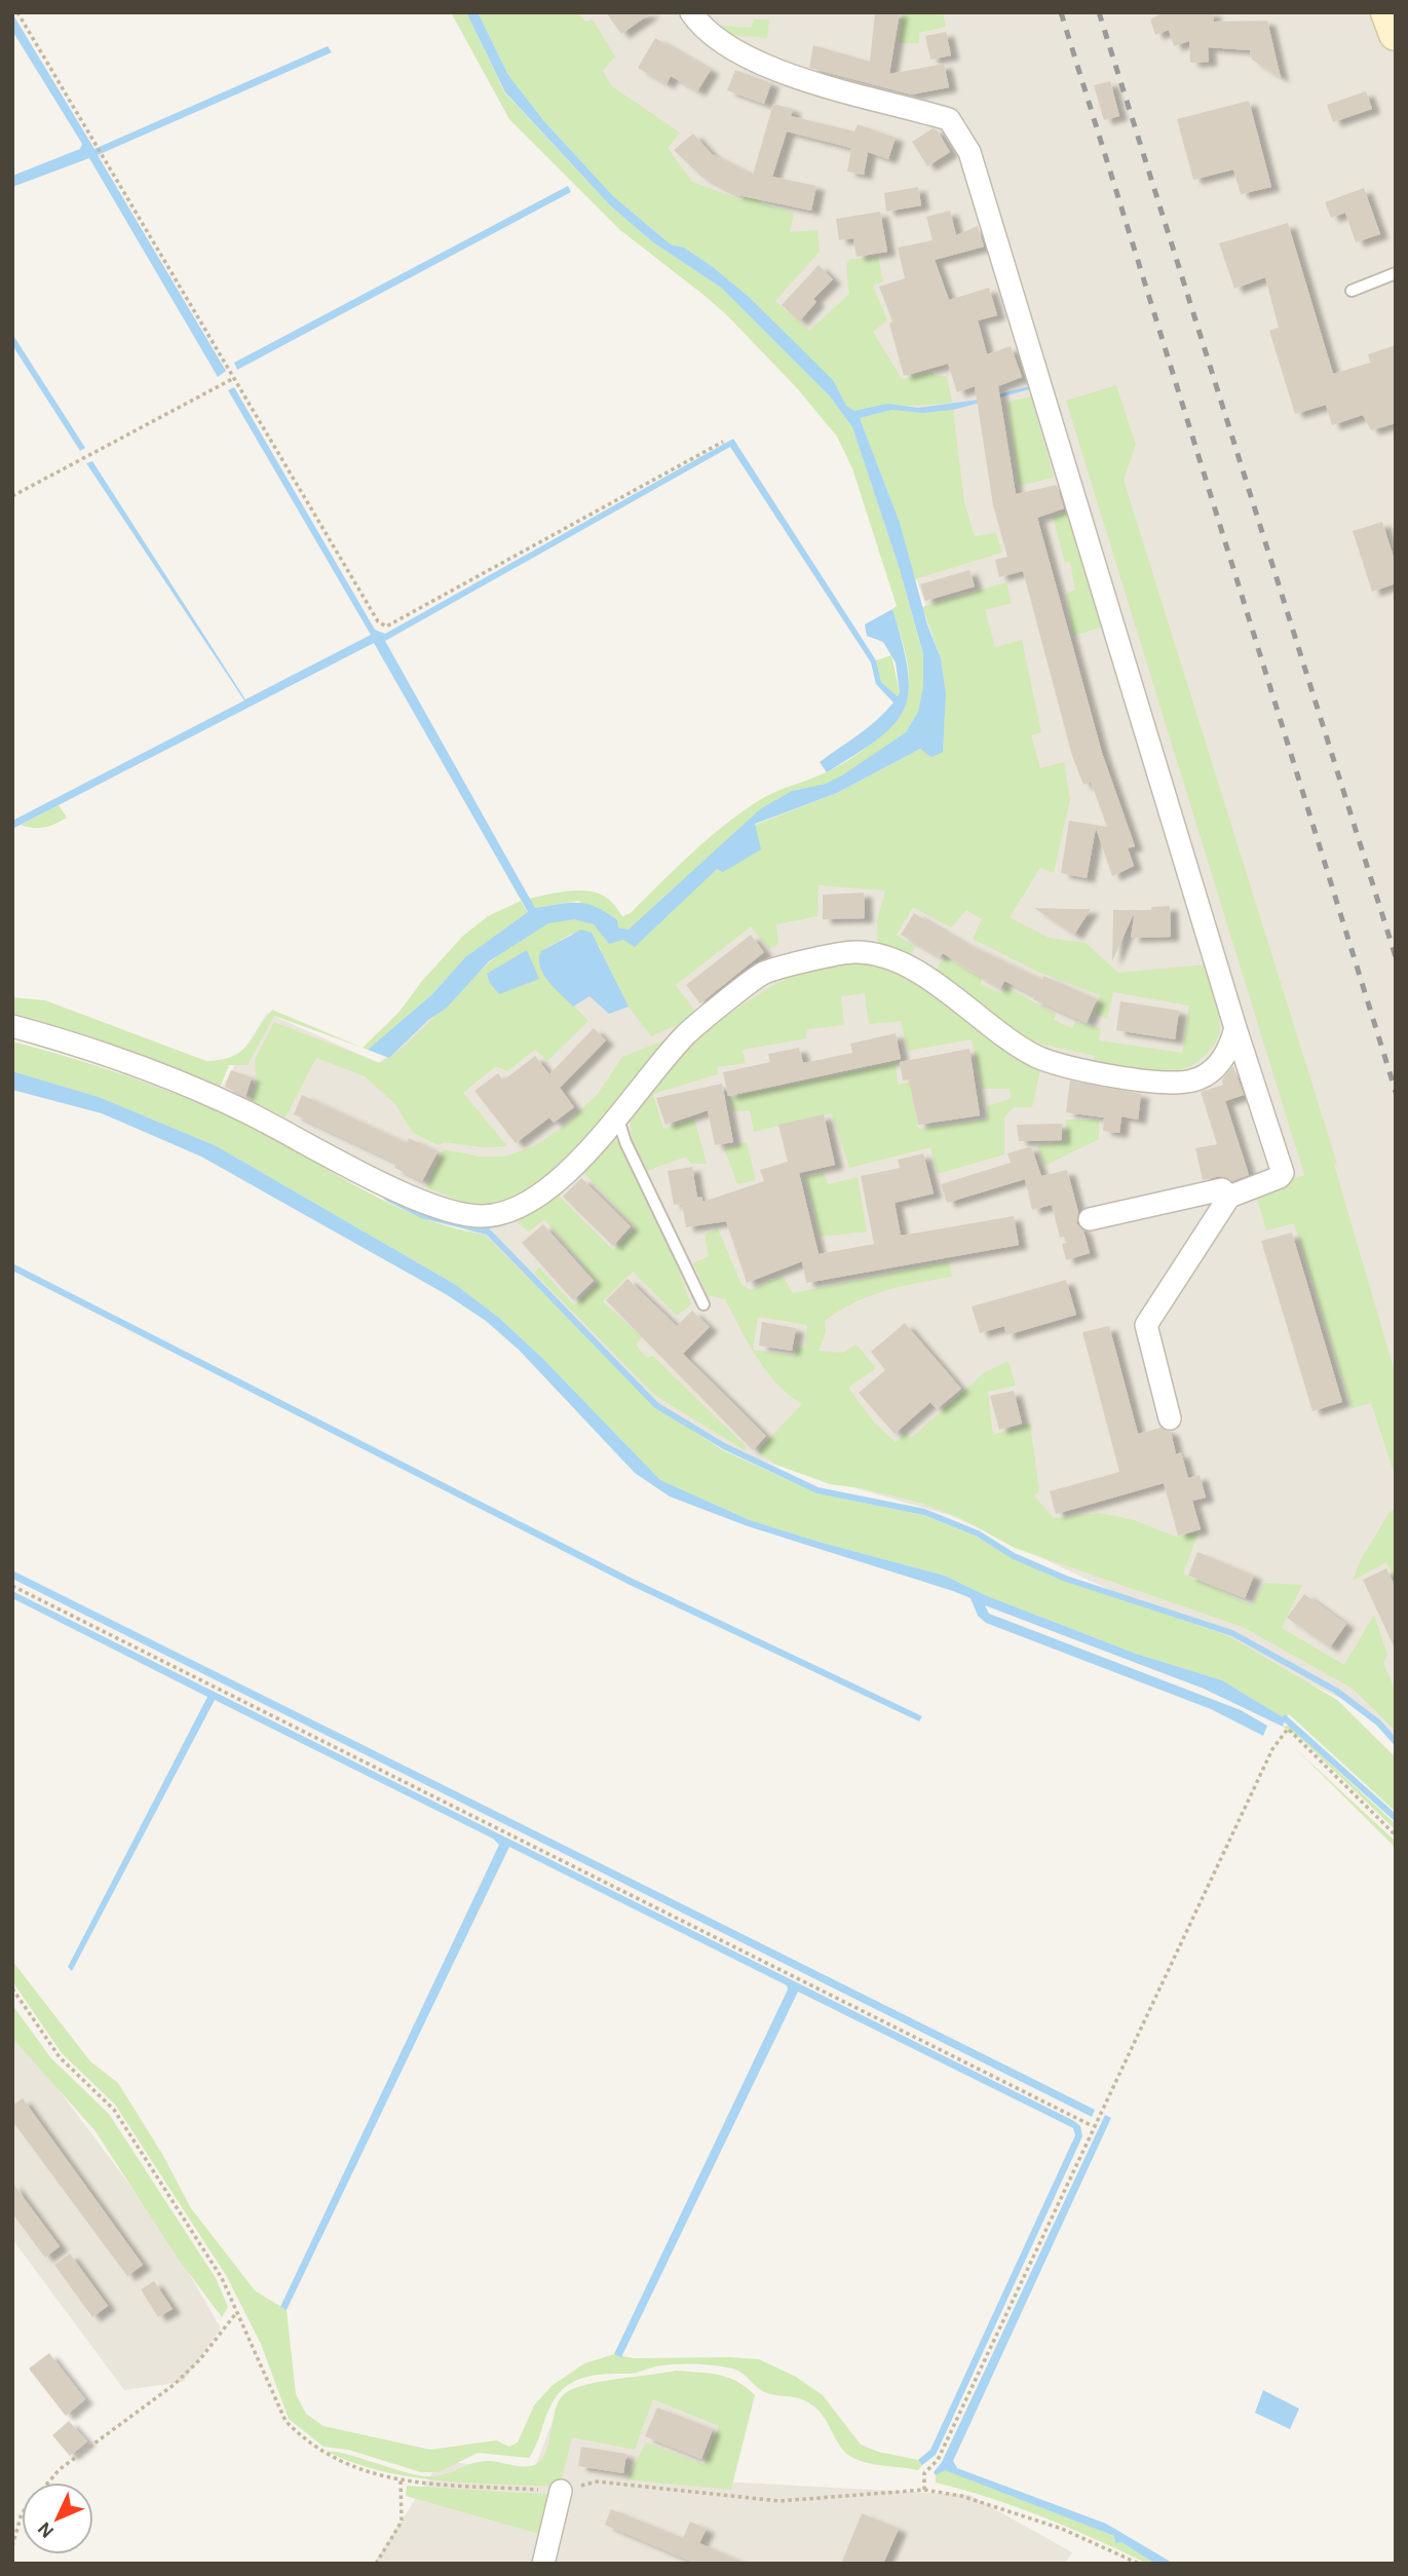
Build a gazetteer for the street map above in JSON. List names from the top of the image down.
{
  "north": "bottom left"
}
